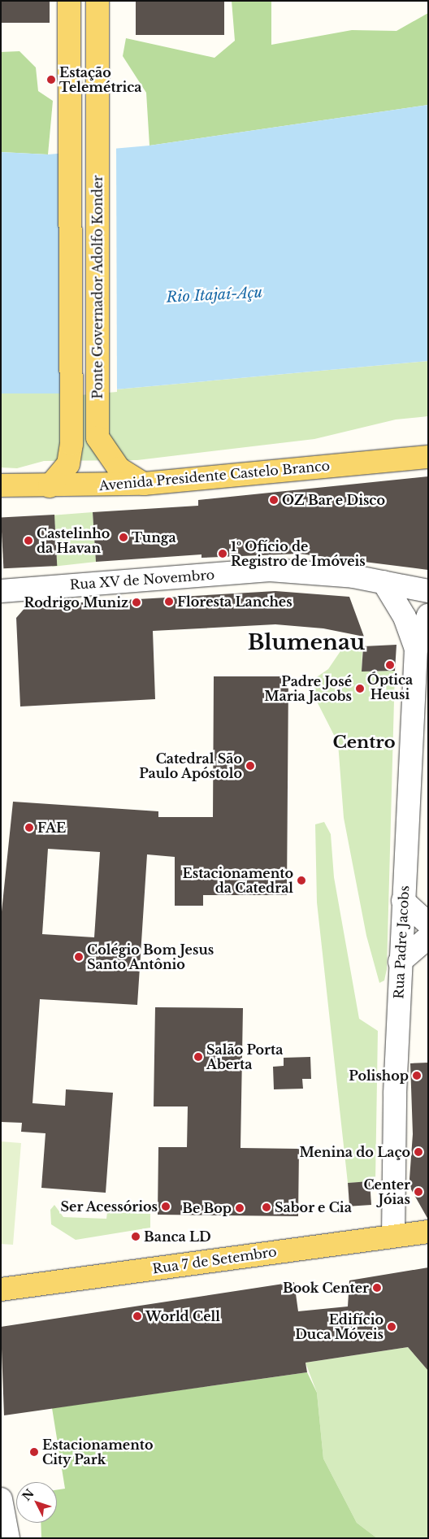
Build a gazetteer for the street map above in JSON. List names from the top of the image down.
{
  "streets": {
    "main road": ["Ponte Governador Adolfo Konder", "Avenida Presidente Castelo Branco", "Rua 7 de Setembro"],
    "street": ["Rua XV de Novembro", "Rua Padre Jacobs"]
  },
  "crossings": [
    ["Ponte Governador Adolfo Konder", "Avenida Presidente Castelo Branco"],
    ["Rua XV de Novembro", "Rua Padre Jacobs"],
    ["Rua Padre Jacobs", "Rua 7 de Setembro"]
  ],
  "districts": ["Blumenau", "Centro"],
  "water": ["Rio Itajaí-Açu"],
  "places": [
    "Estação Telemétrica",
    "OZ Bar e Disco",
    "Tunga",
    "Castelinho da Havan",
    "1º Ofício de Registro de Imóveis",
    "Floresta Lanches",
    "Rodrigo Muniz",
    "Óptica Heusi",
    "Padre José Maria Jacobs",
    "Catedral São Paulo Apóstolo",
    "FAE",
    "Estacionamento da Catedral",
    "Colégio Bom Jesus Santo Antônio",
    "Salão Porta Aberta",
    "Polishop",
    "Menina do Laço",
    "Center Jóias",
    "Ser Acessórios",
    "Sabor e Cia",
    "Be Bop",
    "Banca LD",
    "Book Center",
    "World Cell",
    "Edifício Duca Móveis",
    "Estacionamento City Park"
  ],
  "north": "top left"
}
